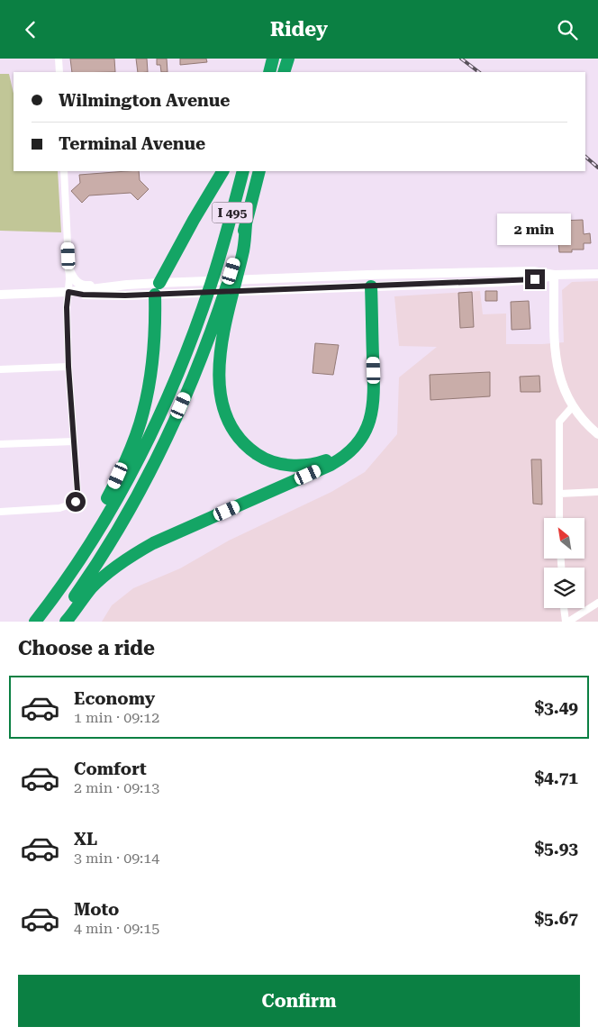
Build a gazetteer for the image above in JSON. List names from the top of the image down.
{
  "streets": {
    "highway": ["I 495"]
  },
  "north": "top left",
  "page": {
    "header": "Ridey",
    "banner": ["Wilmington Avenue", "Terminal Avenue"],
    "bubble": "2 min",
    "heading": "Choose a ride",
    "list": [
      {
        "name": "Economy",
        "note": "1 min · 09:12",
        "value": "$3.49"
      },
      {
        "name": "Comfort",
        "note": "2 min · 09:13",
        "value": "$4.71"
      },
      {
        "name": "XL",
        "note": "3 min · 09:14",
        "value": "$5.93"
      },
      {
        "name": "Moto",
        "note": "4 min · 09:15",
        "value": "$5.67"
      }
    ],
    "buttons": "Confirm"
  }
}
